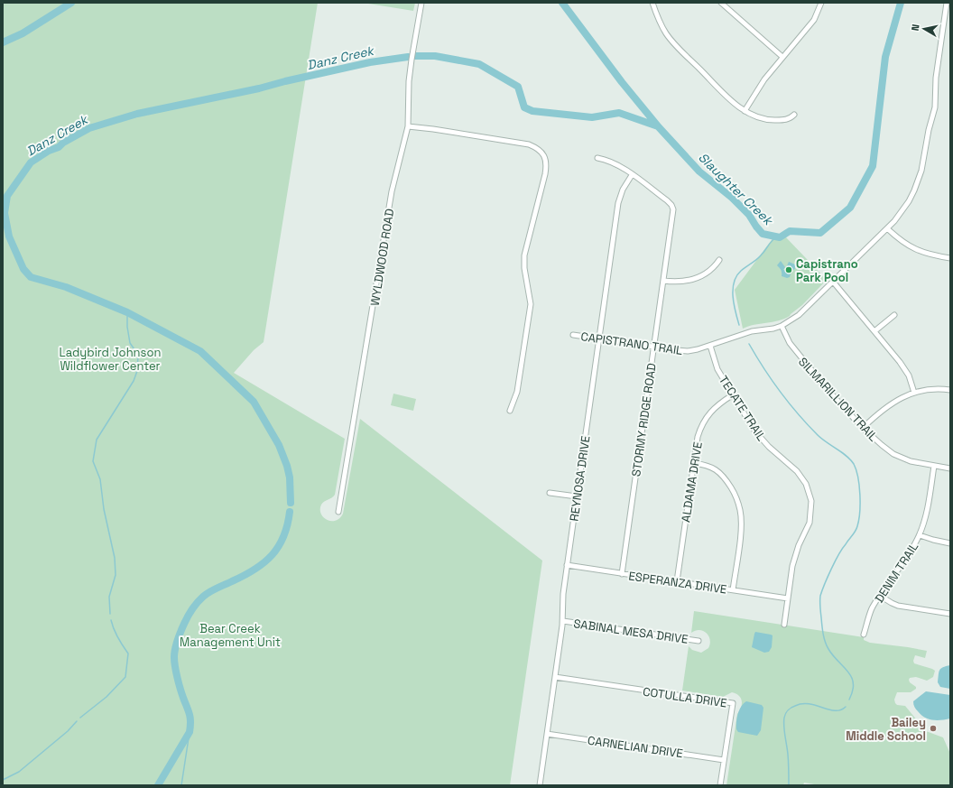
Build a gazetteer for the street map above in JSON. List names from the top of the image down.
{
  "streets": {
    "street": [
      "WYLDWOOD ROAD",
      "CAPISTRANO TRAIL",
      "SILMARILLION TRAIL",
      "TECATE TRAIL",
      "STORMY RIDGE ROAD",
      "REYNOSA DRIVE",
      "ALDAMA DRIVE",
      "DENIM TRAIL",
      "ESPERANZA DRIVE",
      "SABINAL MESA DRIVE",
      "COTULLA DRIVE",
      "CARNELIAN DRIVE"
    ]
  },
  "crossings": [
    ["CAPISTRANO TRAIL", "SILMARILLION TRAIL"],
    ["CAPISTRANO TRAIL", "TECATE TRAIL"],
    ["CAPISTRANO TRAIL", "STORMY RIDGE ROAD"],
    ["CAPISTRANO TRAIL", "REYNOSA DRIVE"],
    ["SILMARILLION TRAIL", "DENIM TRAIL"],
    ["TECATE TRAIL", "ALDAMA DRIVE"],
    ["TECATE TRAIL", "ESPERANZA DRIVE"],
    ["STORMY RIDGE ROAD", "REYNOSA DRIVE"],
    ["STORMY RIDGE ROAD", "ESPERANZA DRIVE"],
    ["REYNOSA DRIVE", "ESPERANZA DRIVE"],
    ["REYNOSA DRIVE", "SABINAL MESA DRIVE"],
    ["REYNOSA DRIVE", "COTULLA DRIVE"],
    ["REYNOSA DRIVE", "CARNELIAN DRIVE"],
    ["ALDAMA DRIVE", "ESPERANZA DRIVE"],
    ["COTULLA DRIVE", "CARNELIAN DRIVE"]
  ],
  "water": ["Danz Creek", "Slaughter Creek"],
  "parks": ["Ladybird Johnson Wildflower Center", "Bear Creek Management Unit"],
  "places": ["Capistrano Park Pool", "Bailey Middle School"],
  "north": "left"
}
